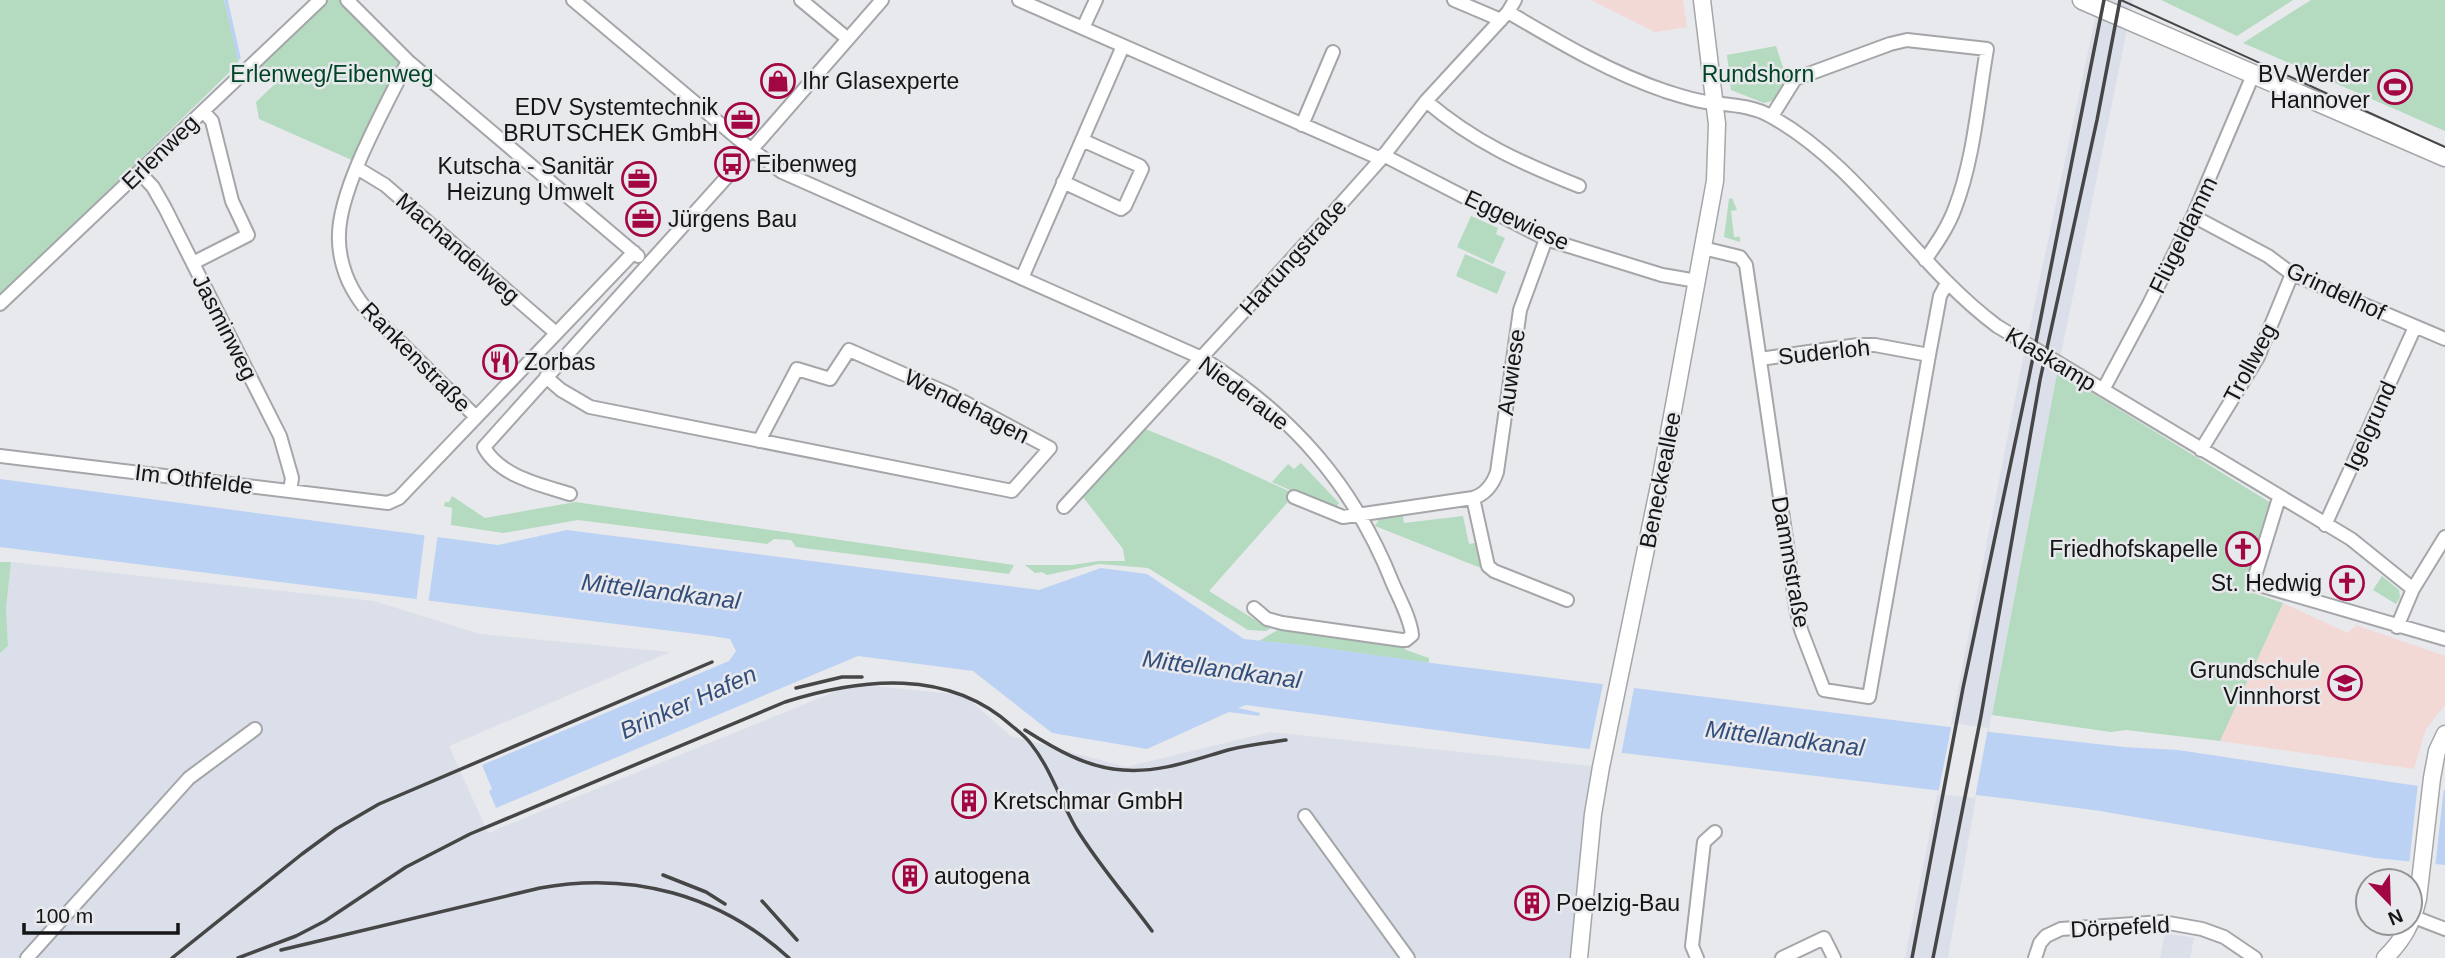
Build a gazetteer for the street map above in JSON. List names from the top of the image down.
{
  "streets": {
    "street": [
      "Erlenweg",
      "Eggewiese",
      "Flügeldamm",
      "Machandelweg",
      "Hartungstraße",
      "Grindelhof",
      "Jasminweg",
      "Suderloh",
      "Rankenstraße",
      "Klaskamp",
      "Trollweg",
      "Auwiese",
      "Niederaue",
      "Wendehagen",
      "Igelgrund",
      "Im Othfelde",
      "Beneckeallee",
      "Dammstraße",
      "Dörpefeld"
    ]
  },
  "crossings": [
    ["Erlenweg", "Jasminweg"],
    ["Eggewiese", "Hartungstraße"],
    ["Eggewiese", "Auwiese"],
    ["Eggewiese", "Beneckeallee"],
    ["Flügeldamm", "Grindelhof"],
    ["Flügeldamm", "Klaskamp"],
    ["Machandelweg", "Rankenstraße"],
    ["Hartungstraße", "Klaskamp"],
    ["Hartungstraße", "Niederaue"],
    ["Grindelhof", "Trollweg"],
    ["Grindelhof", "Igelgrund"],
    ["Jasminweg", "Im Othfelde"],
    ["Suderloh", "Dammstraße"],
    ["Rankenstraße", "Im Othfelde"],
    ["Klaskamp", "Trollweg"],
    ["Klaskamp", "Igelgrund"],
    ["Klaskamp", "Beneckeallee"],
    ["Klaskamp", "Dammstraße"],
    ["Beneckeallee", "Dammstraße"]
  ],
  "water": ["Mittellandkanal", "Brinker Hafen"],
  "parks": ["Erlenweg/Eibenweg", "Rundshorn"],
  "places": {
    "shop": ["Ihr Glasexperte"],
    "sports": ["BV Werder Hannover"],
    "office": ["EDV Systemtechnik BRUTSCHEK GmbH", "Kutscha - Sanitär Heizung Umwelt", "Jürgens Bau"],
    "bus stop": ["Eibenweg"],
    "restaurant": ["Zorbas"],
    "church": ["Friedhofskapelle", "St. Hedwig"],
    "school or university": ["Grundschule Vinnhorst"],
    "building": ["Kretschmar GmbH", "autogena", "Poelzig-Bau"]
  },
  "scale_bar": "100 m",
  "north": "bottom right"
}
